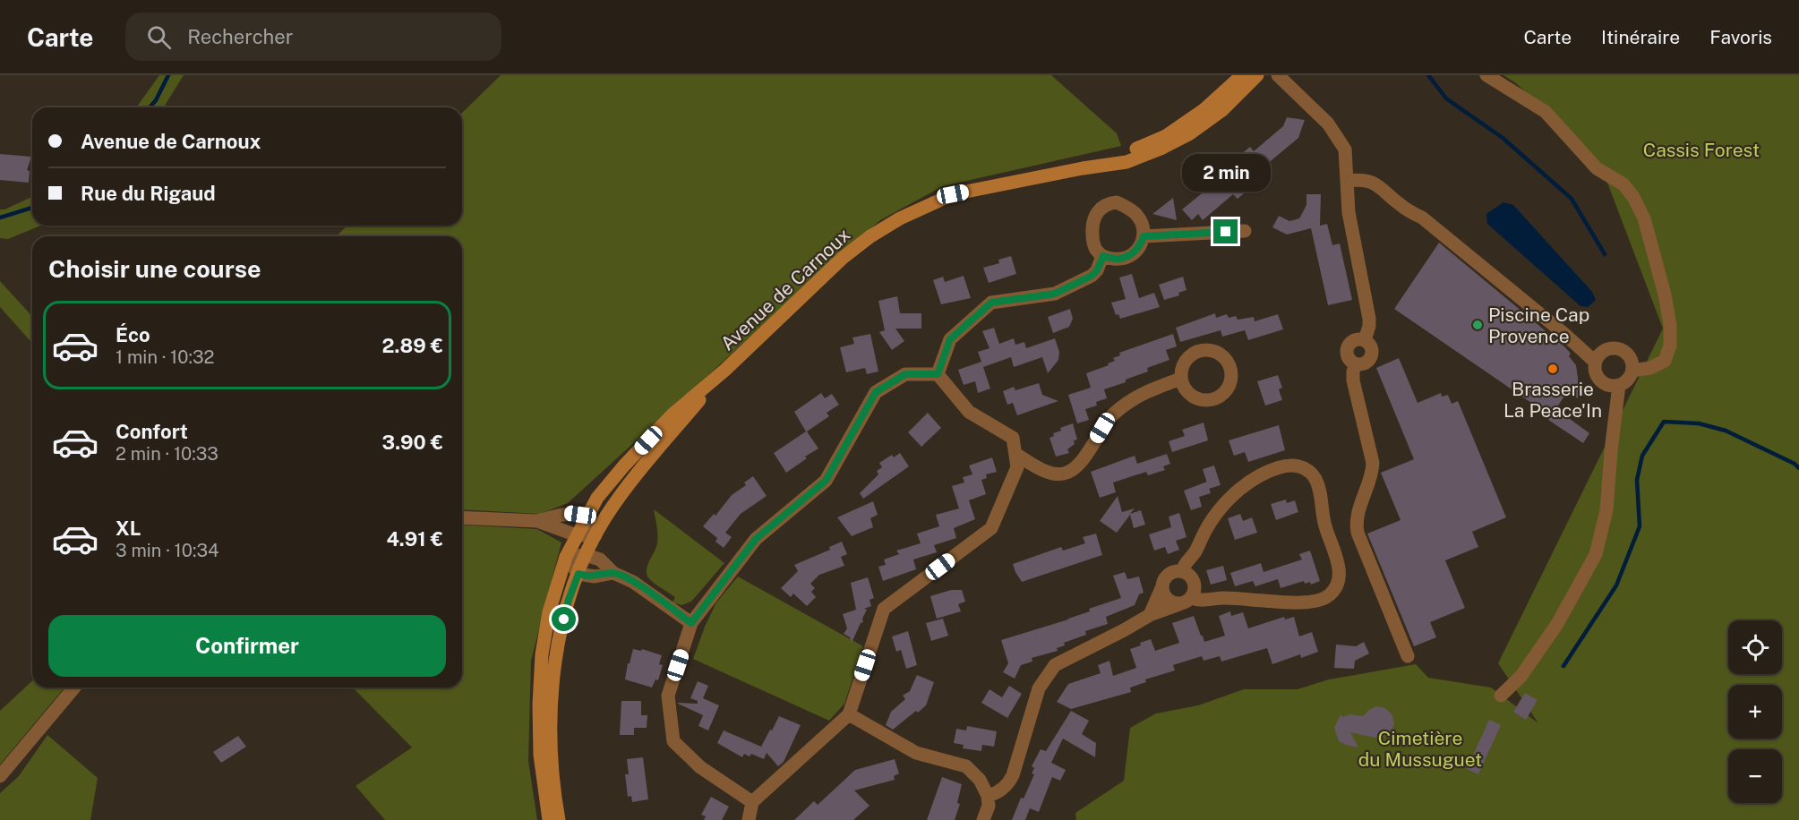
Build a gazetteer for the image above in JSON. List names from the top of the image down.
{
  "streets": {
    "main road": ["Avenue de Carnoux"]
  },
  "parks": ["Cassis Forest", "Cimetière du Mussuguet"],
  "places": ["Piscine Cap Provence", "Brasserie La Peace'In"],
  "page": {
    "header": "Carte",
    "search": "Rechercher",
    "nav": ["Carte", "Itinéraire", "Favoris"],
    "banner": ["Avenue de Carnoux", "Rue du Rigaud"],
    "bubble": "2 min",
    "heading": "Choisir une course",
    "list": [
      {
        "name": "Éco",
        "note": "1 min · 10:32",
        "value": "2.89 €"
      },
      {
        "name": "Confort",
        "note": "2 min · 10:33",
        "value": "3.90 €"
      },
      {
        "name": "XL",
        "note": "3 min · 10:34",
        "value": "4.91 €"
      }
    ],
    "buttons": "Confirmer",
    "map_buttons": ["+", "−"]
  }
}
